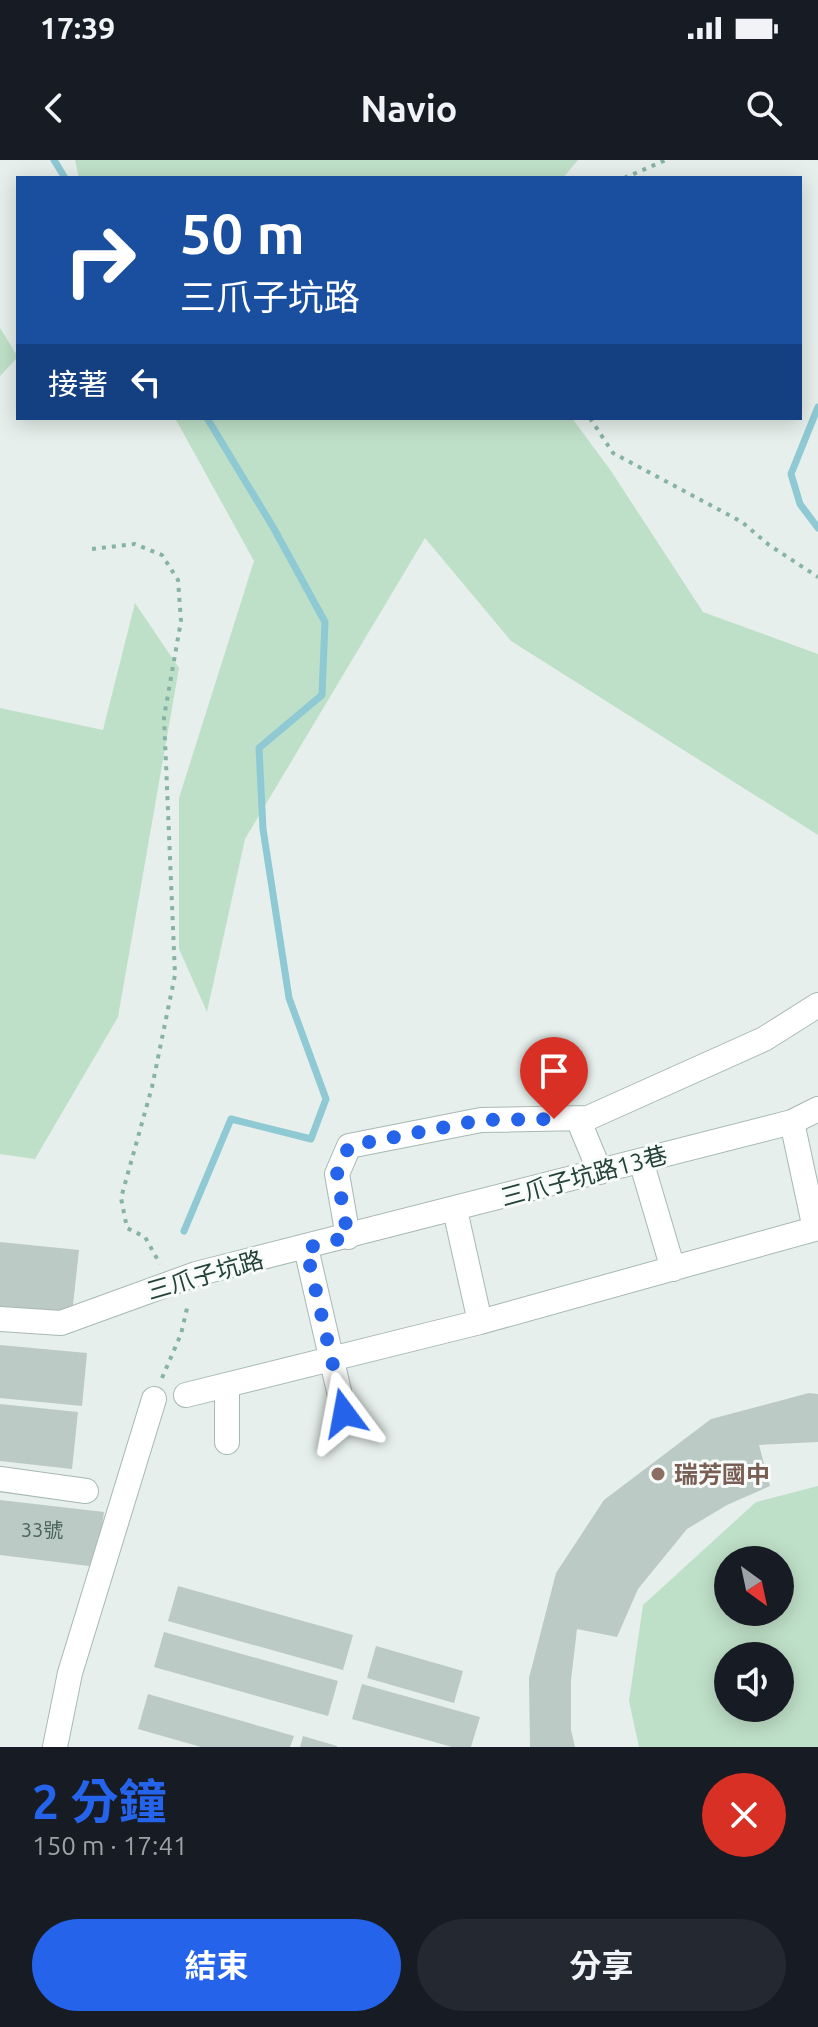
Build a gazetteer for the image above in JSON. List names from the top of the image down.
{
  "streets": {
    "street": ["三爪子坑路13巷", "三爪子坑路"]
  },
  "crossings": [
    ["三爪子坑路13巷", "三爪子坑路"]
  ],
  "places": ["瑞芳國中"],
  "house_numbers": ["33號"],
  "north": "bottom right",
  "page": {
    "status": "17:39",
    "header": "Navio",
    "turn": ["50 m", "三爪子坑路"],
    "then": "接著",
    "heading": ["2 分鐘", "150 m · 17:41"],
    "buttons": ["結束", "分享"]
  }
}
